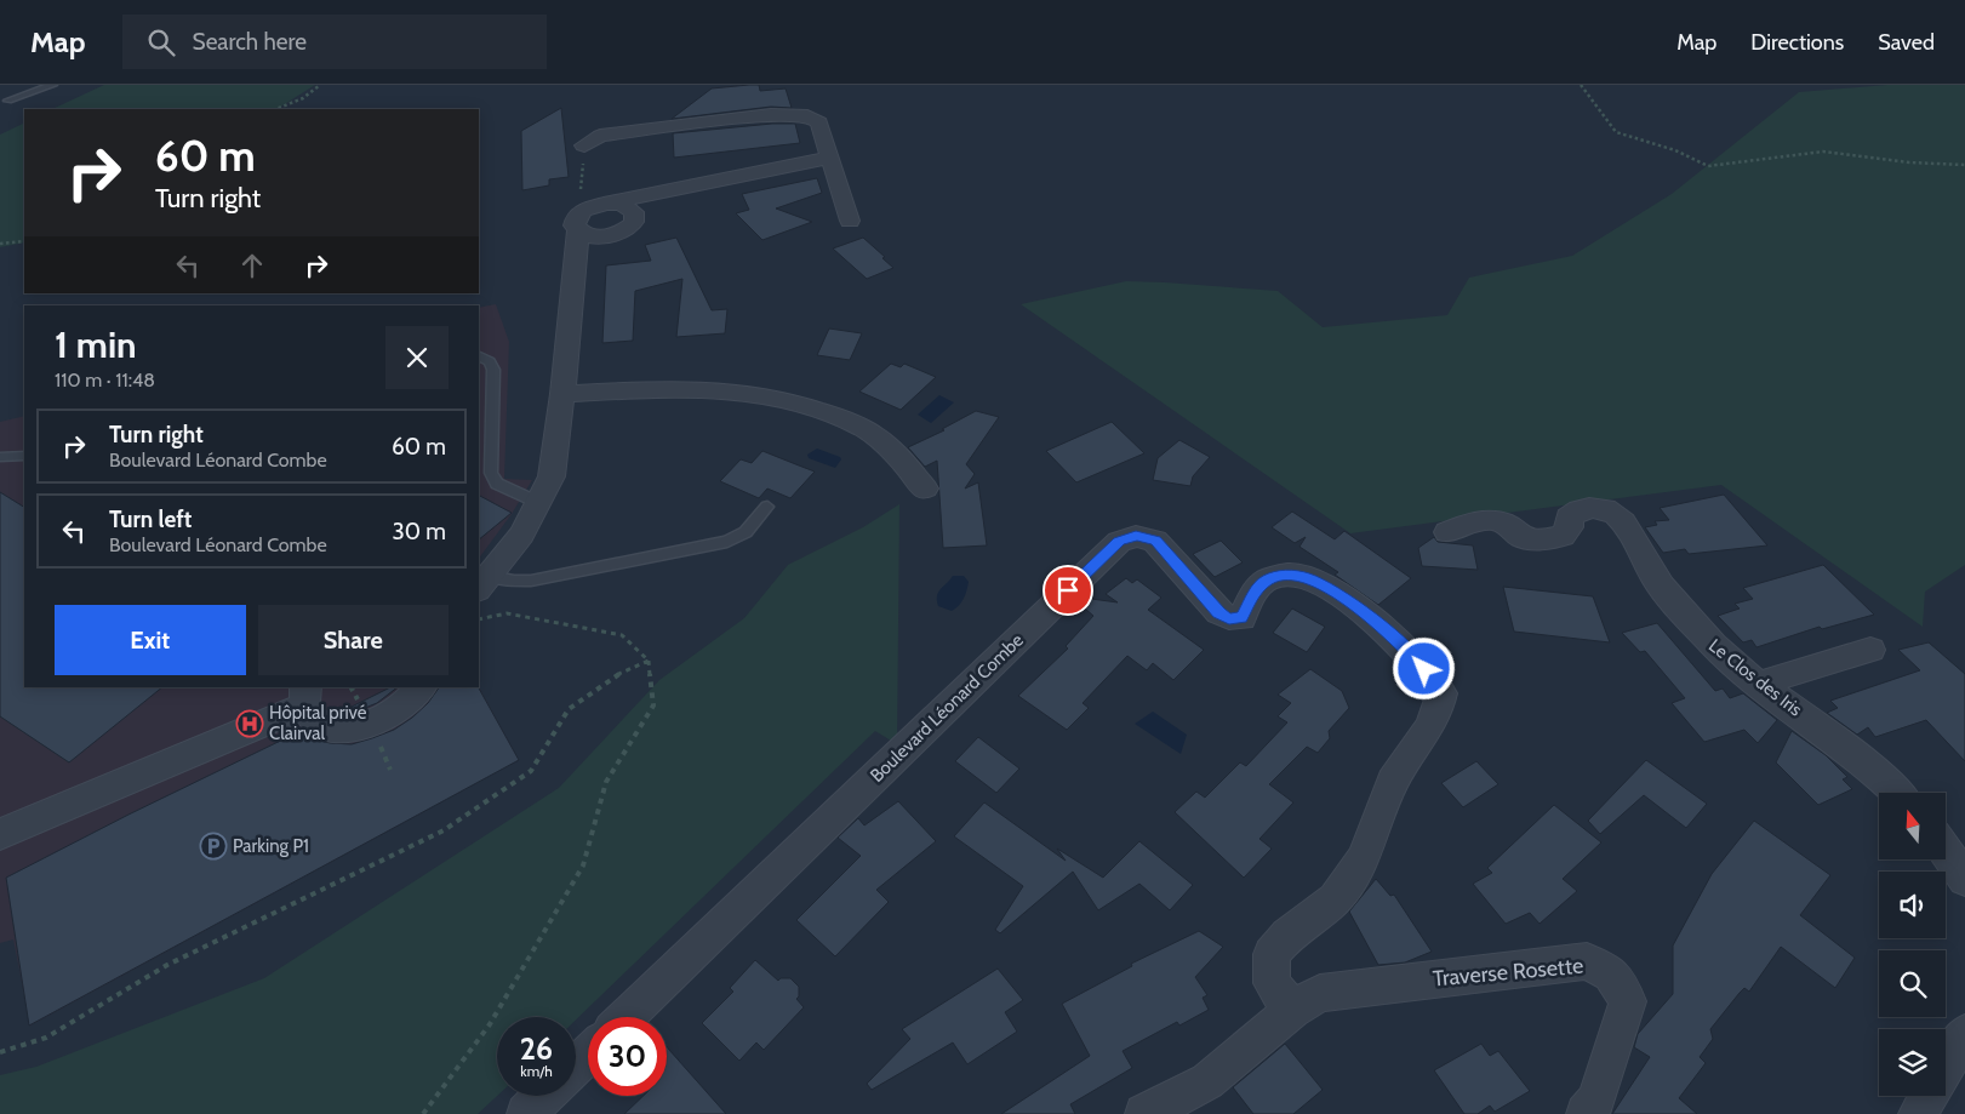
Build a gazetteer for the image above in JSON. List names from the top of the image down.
{
  "streets": {
    "street": ["Le Clos des Iris", "Boulevard Léonard Combe", "Traverse Rosette"]
  },
  "crossings": [
    ["Boulevard Léonard Combe", "Traverse Rosette"]
  ],
  "places": {
    "hospital": ["Hôpital privé Clairval"],
    "parking": ["Parking P1"]
  },
  "north": "top",
  "page": {
    "header": "Map",
    "search": "Search here",
    "nav": ["Map", "Directions", "Saved"],
    "turn": ["60 m", "Turn right"],
    "heading": ["1 min", "110 m · 11:48"],
    "list": [
      {
        "name": "Turn right",
        "note": "Boulevard Léonard Combe",
        "value": "60 m"
      },
      {
        "name": "Turn left",
        "note": "Boulevard Léonard Combe",
        "value": "30 m"
      }
    ],
    "buttons": ["Exit", "Share"],
    "speed": "26 km/h",
    "limit": "30"
  }
}
